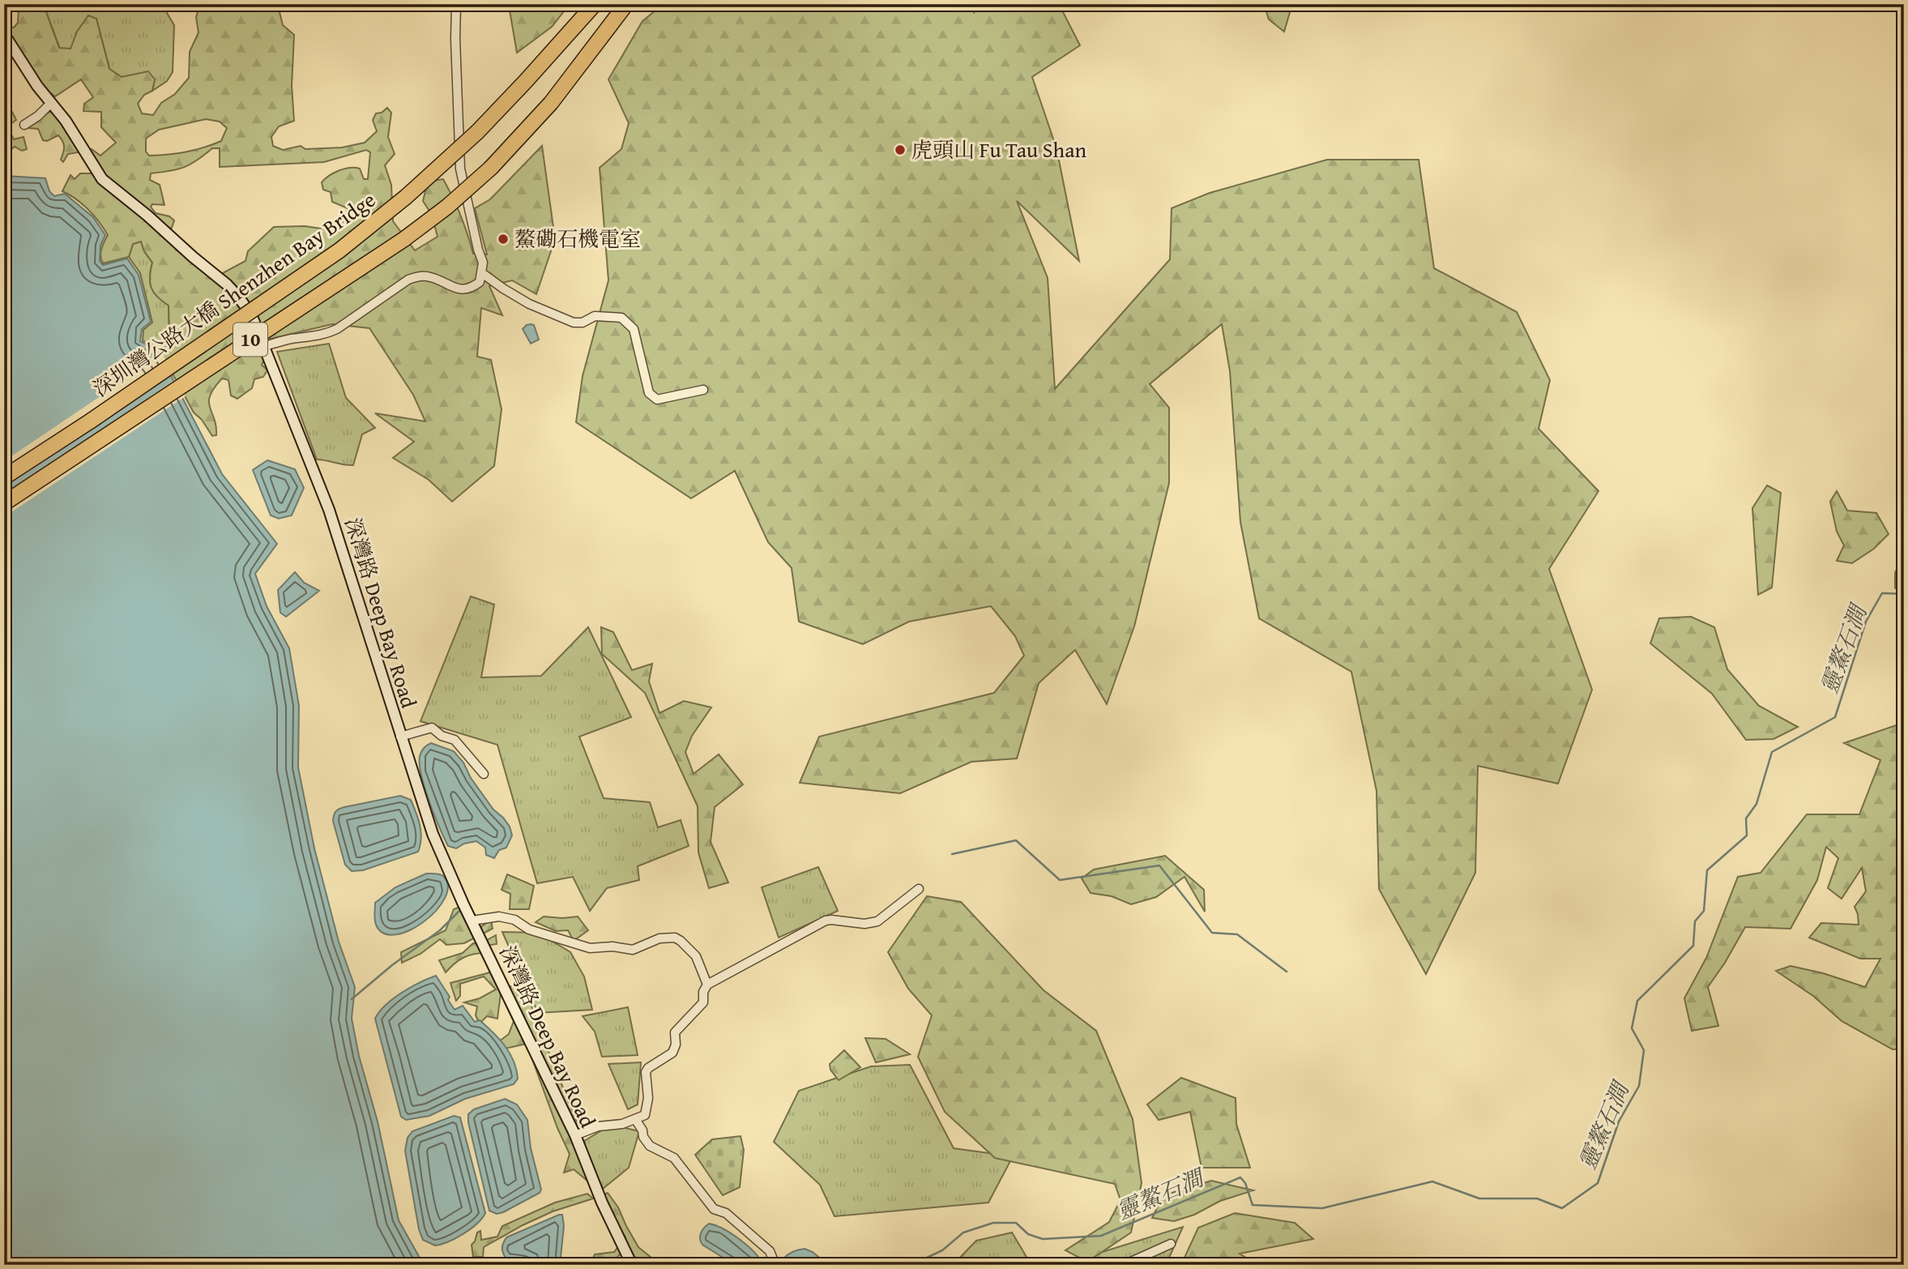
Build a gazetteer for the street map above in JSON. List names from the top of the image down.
{
  "streets": {
    "highway": ["深圳灣公路大橋 Shenzhen Bay Bridge", "10"],
    "street": ["深灣路 Deep Bay Road"]
  },
  "water": ["靈鰲石澗"],
  "places": ["虎頭山 Fu Tau Shan", "鰲磡石機電室"]
}
